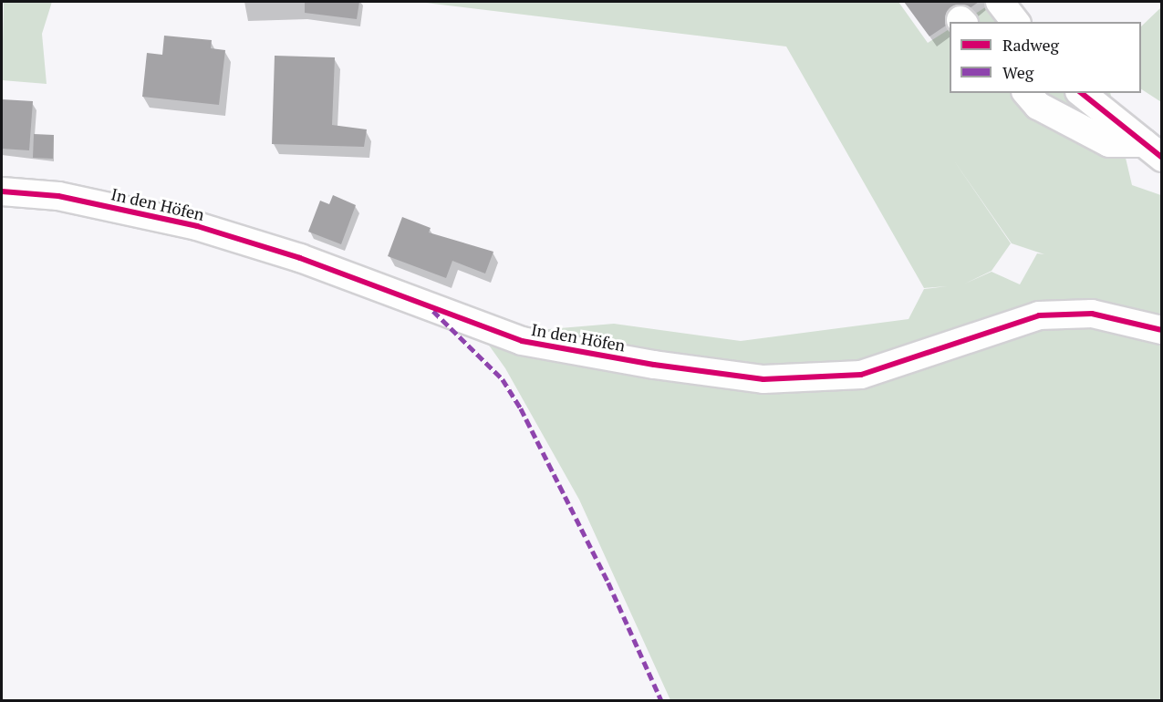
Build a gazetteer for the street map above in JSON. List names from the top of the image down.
{
  "streets": {
    "street": ["In den Höfen"]
  },
  "legend": ["Radweg", "Weg"]
}
